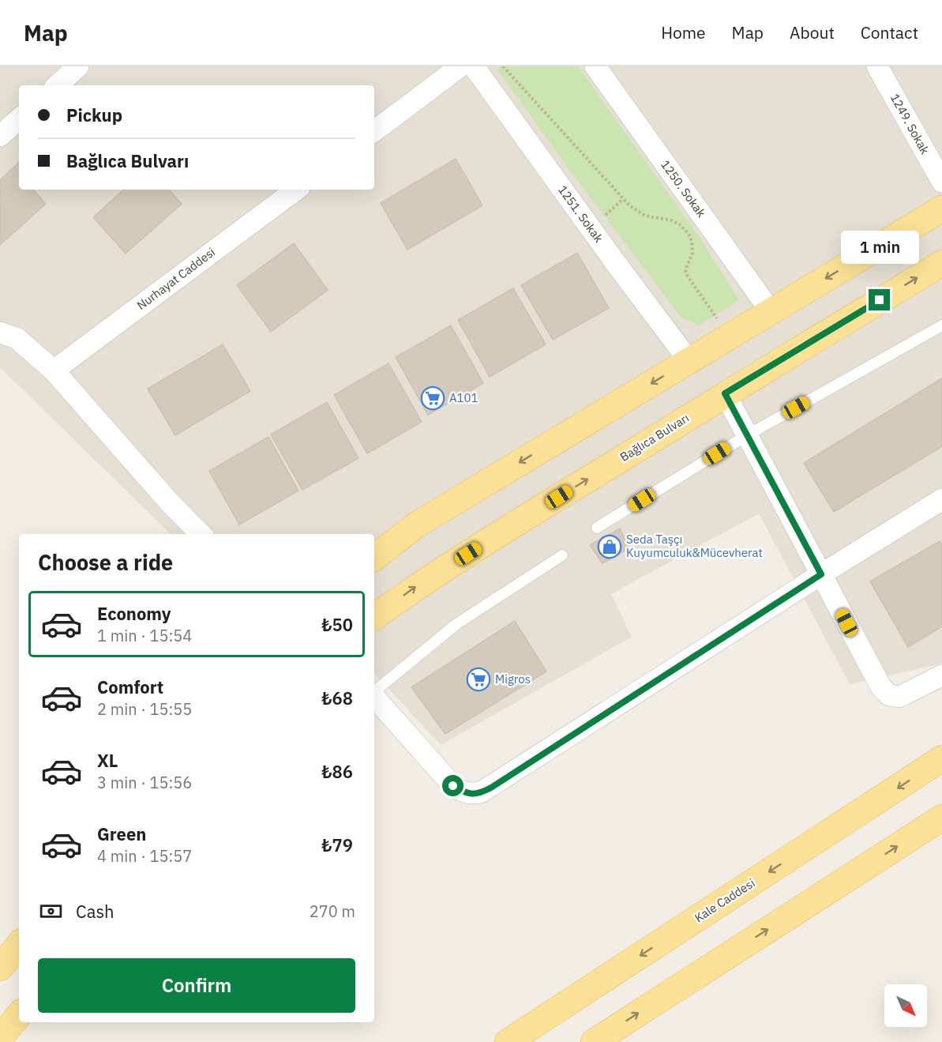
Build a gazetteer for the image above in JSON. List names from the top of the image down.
{
  "streets": {
    "main road": ["Bağlıca Bulvarı", "Kale Caddesi"],
    "street": [
      "1249. Sokak",
      "1250. Sokak",
      "1251. Sokak",
      "Nurhayat Caddesi"
    ]
  },
  "places": {
    "supermarket": ["A101", "Migros"],
    "shop": ["Seda Taşçı Kuyumculuk&Mücevherat"]
  },
  "north": "bottom right",
  "page": {
    "header": "Map",
    "nav": [
      "Home",
      "Map",
      "About",
      "Contact"
    ],
    "banner": ["Pickup", "Bağlıca Bulvarı"],
    "bubble": "1 min",
    "heading": "Choose a ride",
    "list": [
      {
        "name": "Economy",
        "note": "1 min · 15:54",
        "value": "₺50"
      },
      {
        "name": "Comfort",
        "note": "2 min · 15:55",
        "value": "₺68"
      },
      {
        "name": "XL",
        "note": "3 min · 15:56",
        "value": "₺86"
      },
      {
        "name": "Green",
        "note": "4 min · 15:57",
        "value": "₺79"
      }
    ],
    "pay": ["Cash", "270 m"],
    "buttons": "Confirm"
  }
}
